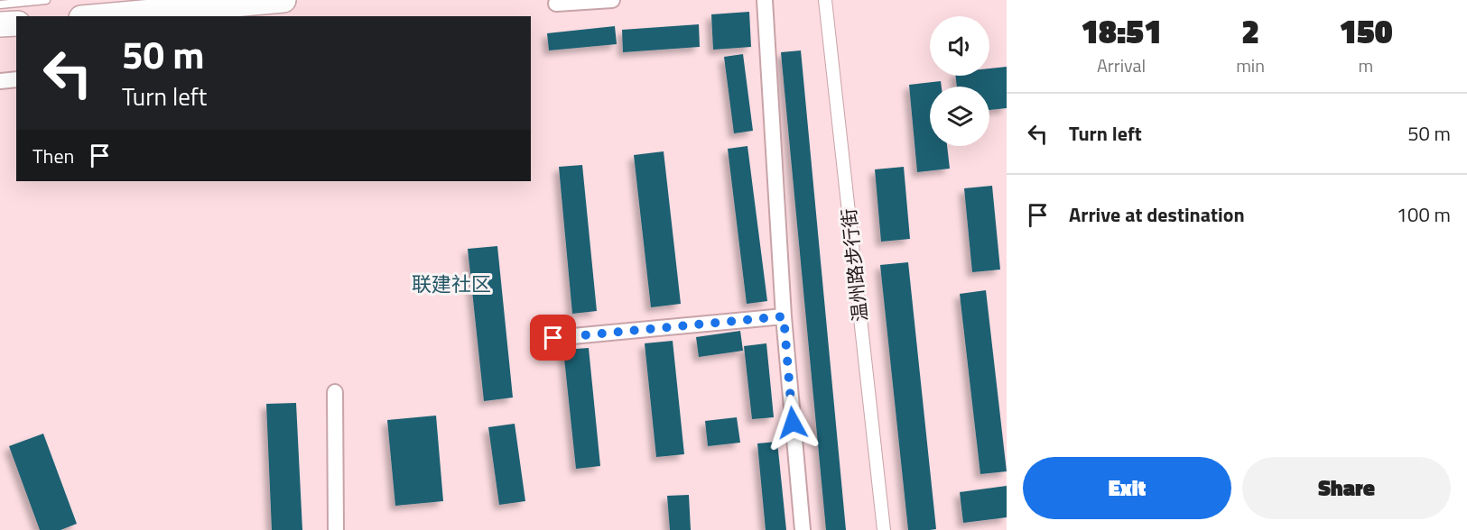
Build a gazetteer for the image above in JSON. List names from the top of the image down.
{
  "streets": {
    "street": ["温州路步行街"]
  },
  "districts": ["联建社区"],
  "page": {
    "eta": [
      "18:51",
      "Arrival",
      "2",
      "min",
      "150",
      "m"
    ],
    "turn": ["50 m", "Turn left"],
    "list": [
      {
        "name": "Turn left",
        "value": "50 m"
      },
      {
        "name": "Arrive at destination",
        "value": "100 m"
      }
    ],
    "then": "Then",
    "buttons": ["Exit", "Share"]
  }
}
